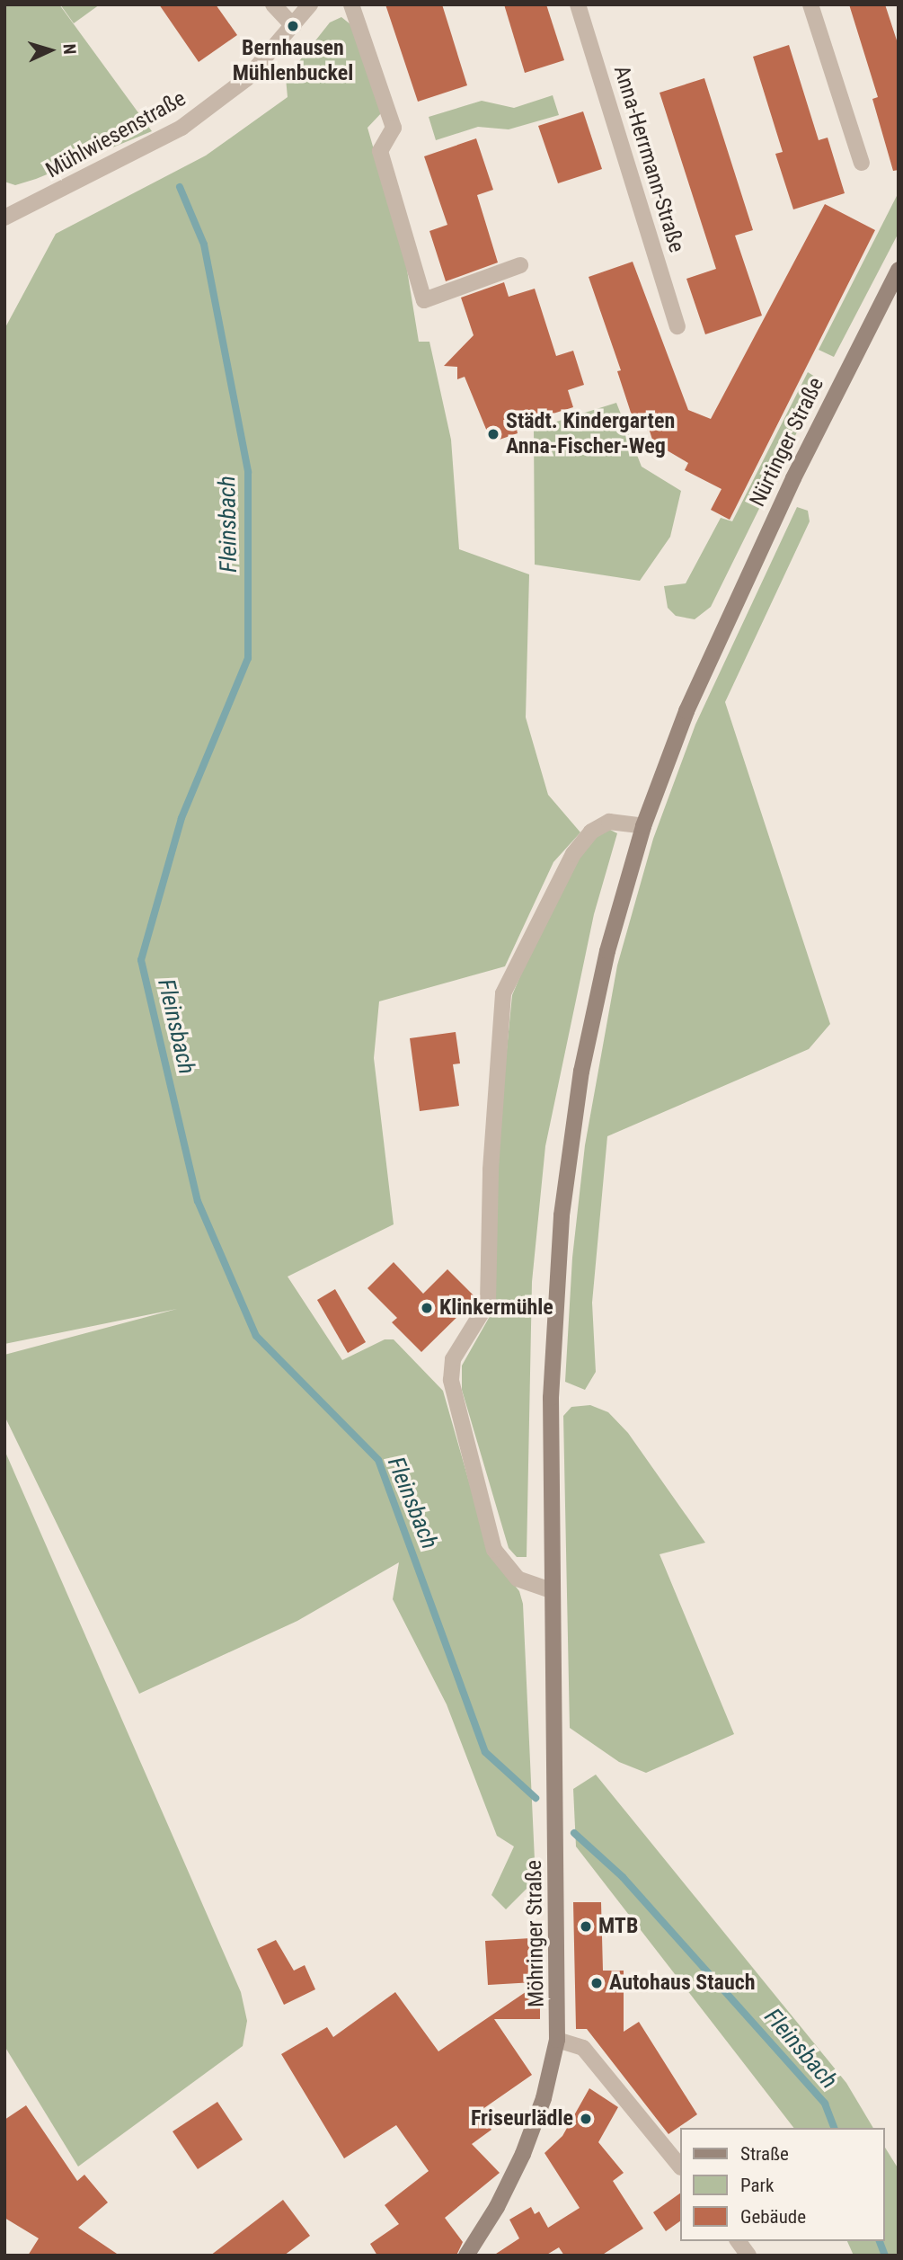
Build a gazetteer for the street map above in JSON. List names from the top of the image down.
{
  "streets": {
    "main road": ["Nürtinger Straße", "Möhringer Straße"],
    "street": ["Mühlwiesenstraße", "Anna-Herrmann-Straße"]
  },
  "crossings": [
    ["Nürtinger Straße", "Möhringer Straße"]
  ],
  "water": ["Fleinsbach"],
  "places": [
    "Bernhausen Mühlenbuckel",
    "Städt. Kindergarten Anna-Fischer-Weg",
    "Klinkermühle",
    "MTB",
    "Autohaus Stauch",
    "Friseurlädle"
  ],
  "legend": ["Straße", "Park", "Gebäude"],
  "north": "right"
}
